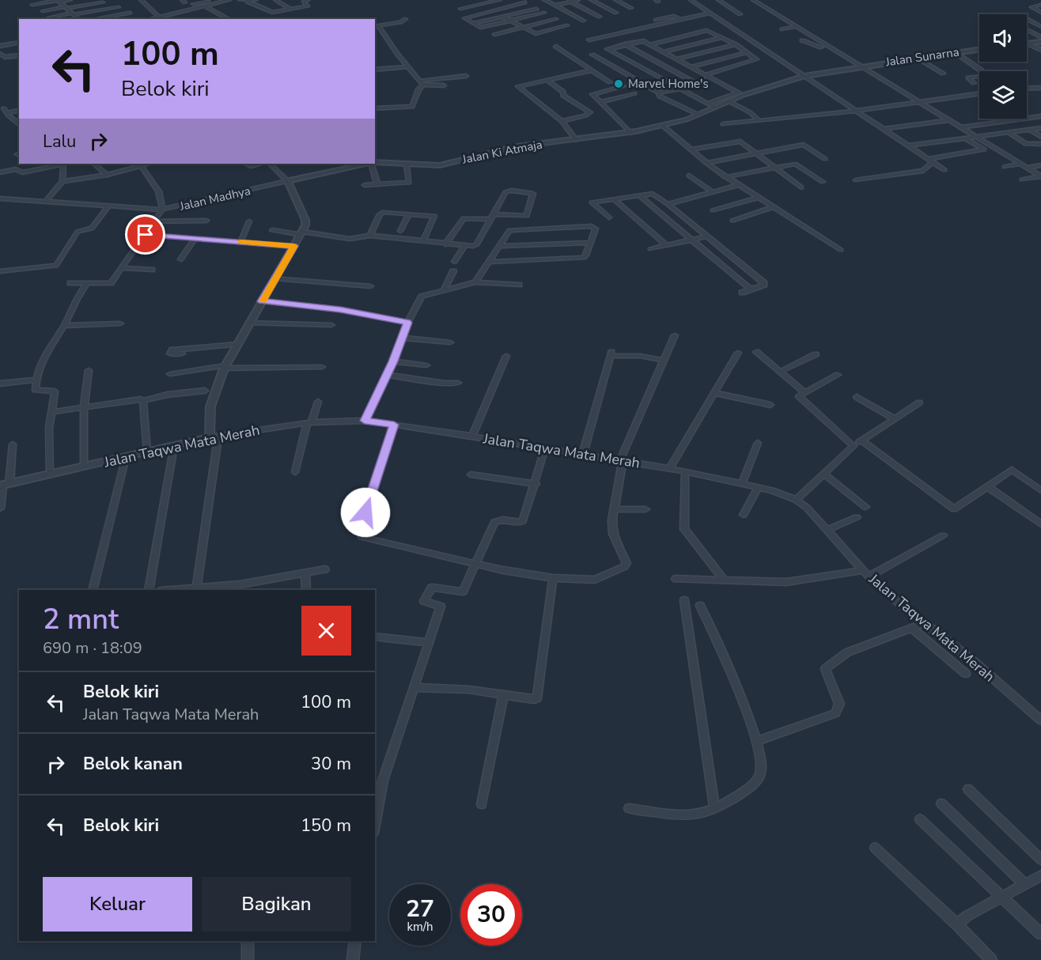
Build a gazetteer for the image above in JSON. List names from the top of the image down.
{
  "streets": {
    "street": [
      "Jalan Sunarna",
      "Jalan Ki Atmaja",
      "Jalan Madhya",
      "Jalan Taqwa Mata Merah"
    ]
  },
  "crossings": [
    ["Jalan Sunarna", "Jalan Ki Atmaja"],
    ["Jalan Ki Atmaja", "Jalan Madhya"]
  ],
  "places": ["Marvel Home's"],
  "page": {
    "turn": ["100 m", "Belok kiri"],
    "then": "Lalu",
    "heading": ["2 mnt", "690 m · 18:09"],
    "list": [
      {
        "name": "Belok kiri",
        "note": "Jalan Taqwa Mata Merah",
        "value": "100 m"
      },
      {
        "name": "Belok kanan",
        "value": "30 m"
      },
      {
        "name": "Belok kiri",
        "value": "150 m"
      }
    ],
    "buttons": ["Keluar", "Bagikan"],
    "speed": "27 km/h",
    "limit": "30"
  }
}
